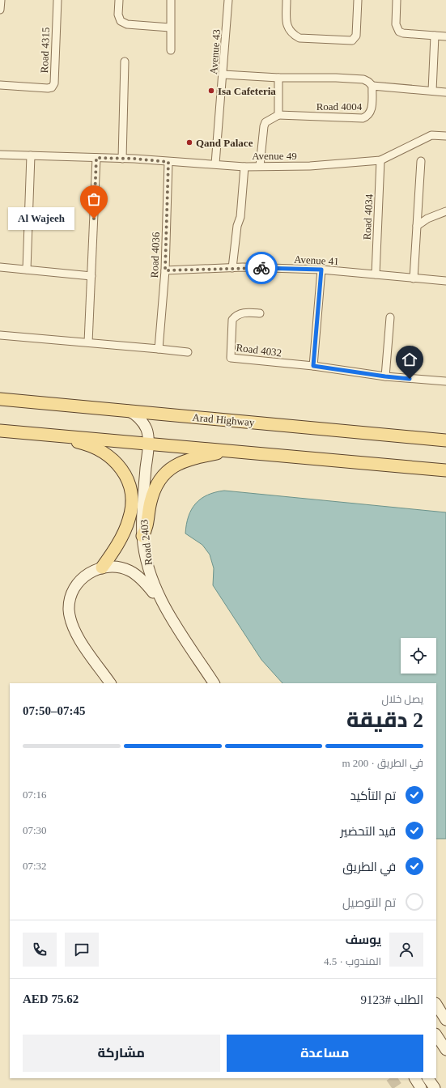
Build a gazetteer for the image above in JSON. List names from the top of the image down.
{
  "streets": {
    "main road": ["Arad Highway", "Road 2403"],
    "street": [
      "Road 4315",
      "Avenue 43",
      "Road 4004",
      "Avenue 49",
      "Road 4034",
      "Road 4036",
      "Avenue 41",
      "Road 4032"
    ]
  },
  "crossings": [
    ["Avenue 43", "Avenue 49"],
    ["Avenue 49", "Road 4034"],
    ["Avenue 49", "Road 4036"],
    ["Road 4034", "Avenue 41"],
    ["Road 4036", "Avenue 41"],
    ["Arad Highway", "Road 2403"]
  ],
  "places": ["Isa Cafeteria", "Qand Palace", "Al Wajeeh"],
  "page": {
    "bubble": "Al Wajeeh",
    "heading": ["2 دقيقة", "يصل خلال", "07:45–07:50"],
    "panel": [
      "يوسف",
      "المندوب · 4.5",
      "الطلب #9123",
      "AED 75.62"
    ],
    "bar": "في الطريق · 200 m",
    "list": [
      ["تم التأكيد", "07:16"],
      ["قيد التحضير", "07:30"],
      ["في الطريق", "07:32"],
      "تم التوصيل"
    ],
    "buttons": ["مساعدة", "مشاركة"]
  }
}
